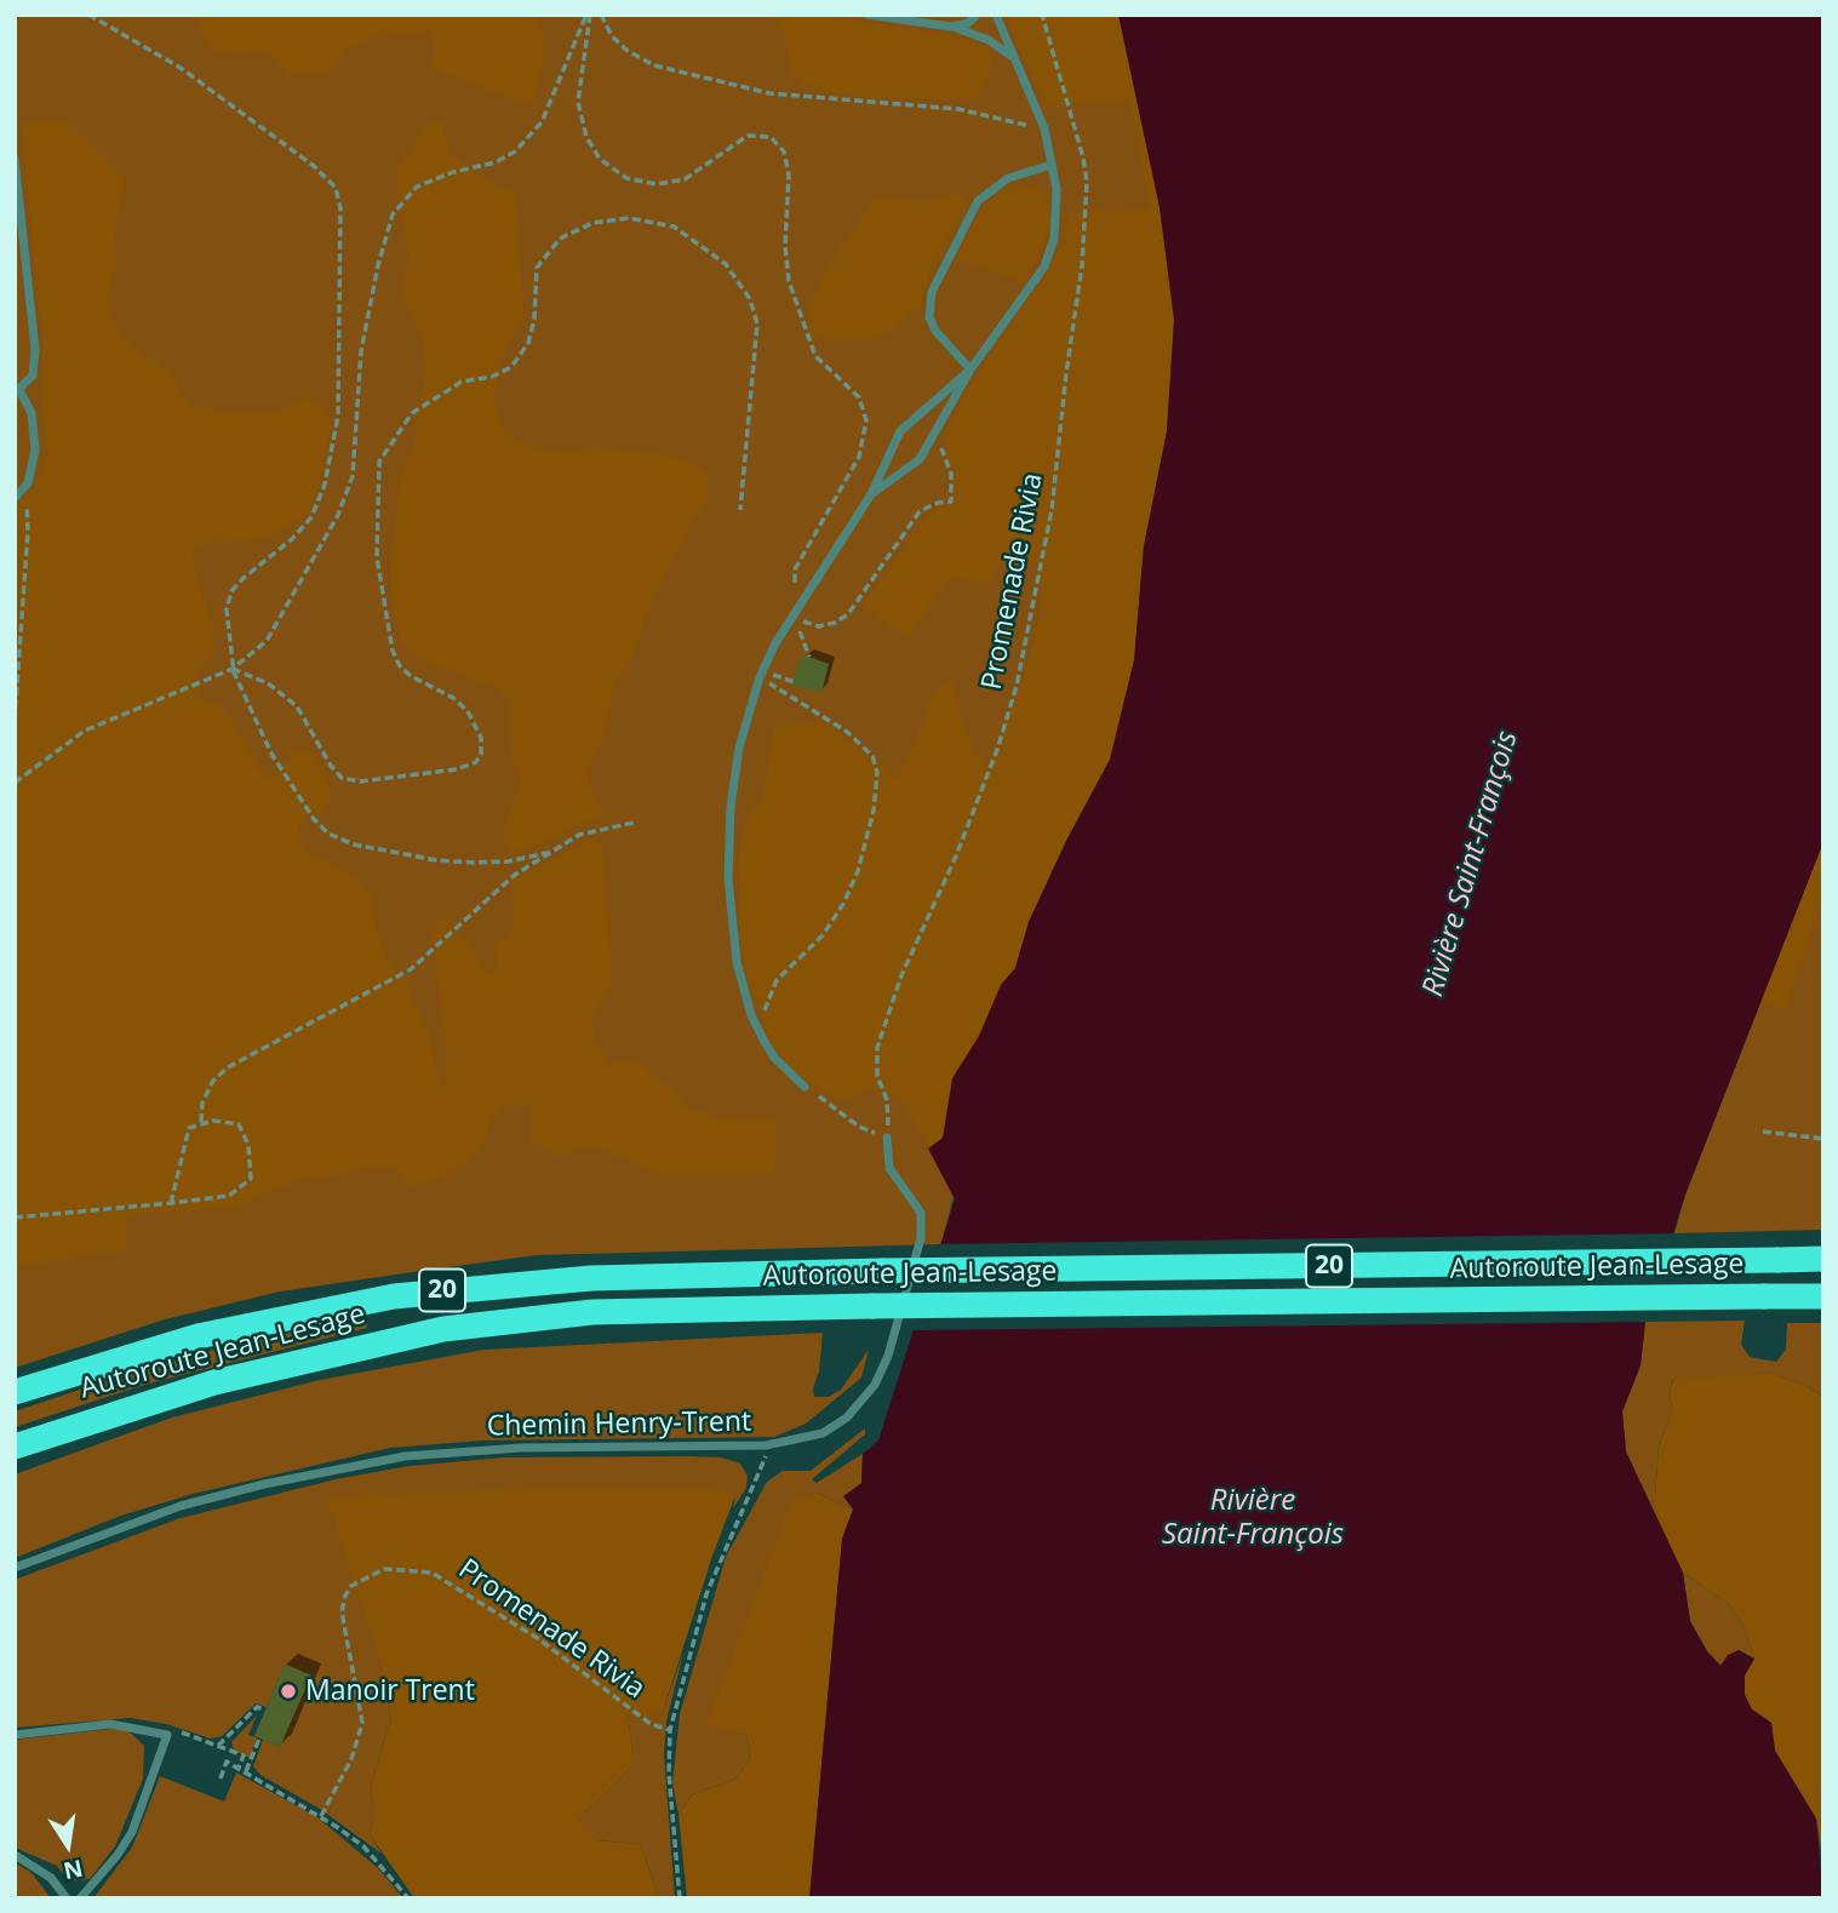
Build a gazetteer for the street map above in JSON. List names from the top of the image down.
{
  "streets": {
    "highway": ["20", "Autoroute Jean-Lesage"],
    "lane": ["Chemin Henry-Trent"],
    "path": ["Promenade Rivia"]
  },
  "crossings": [
    ["Promenade Rivia", "Chemin Henry-Trent"]
  ],
  "water": ["Rivière Saint-François"],
  "places": ["Manoir Trent"],
  "north": "bottom"
}
